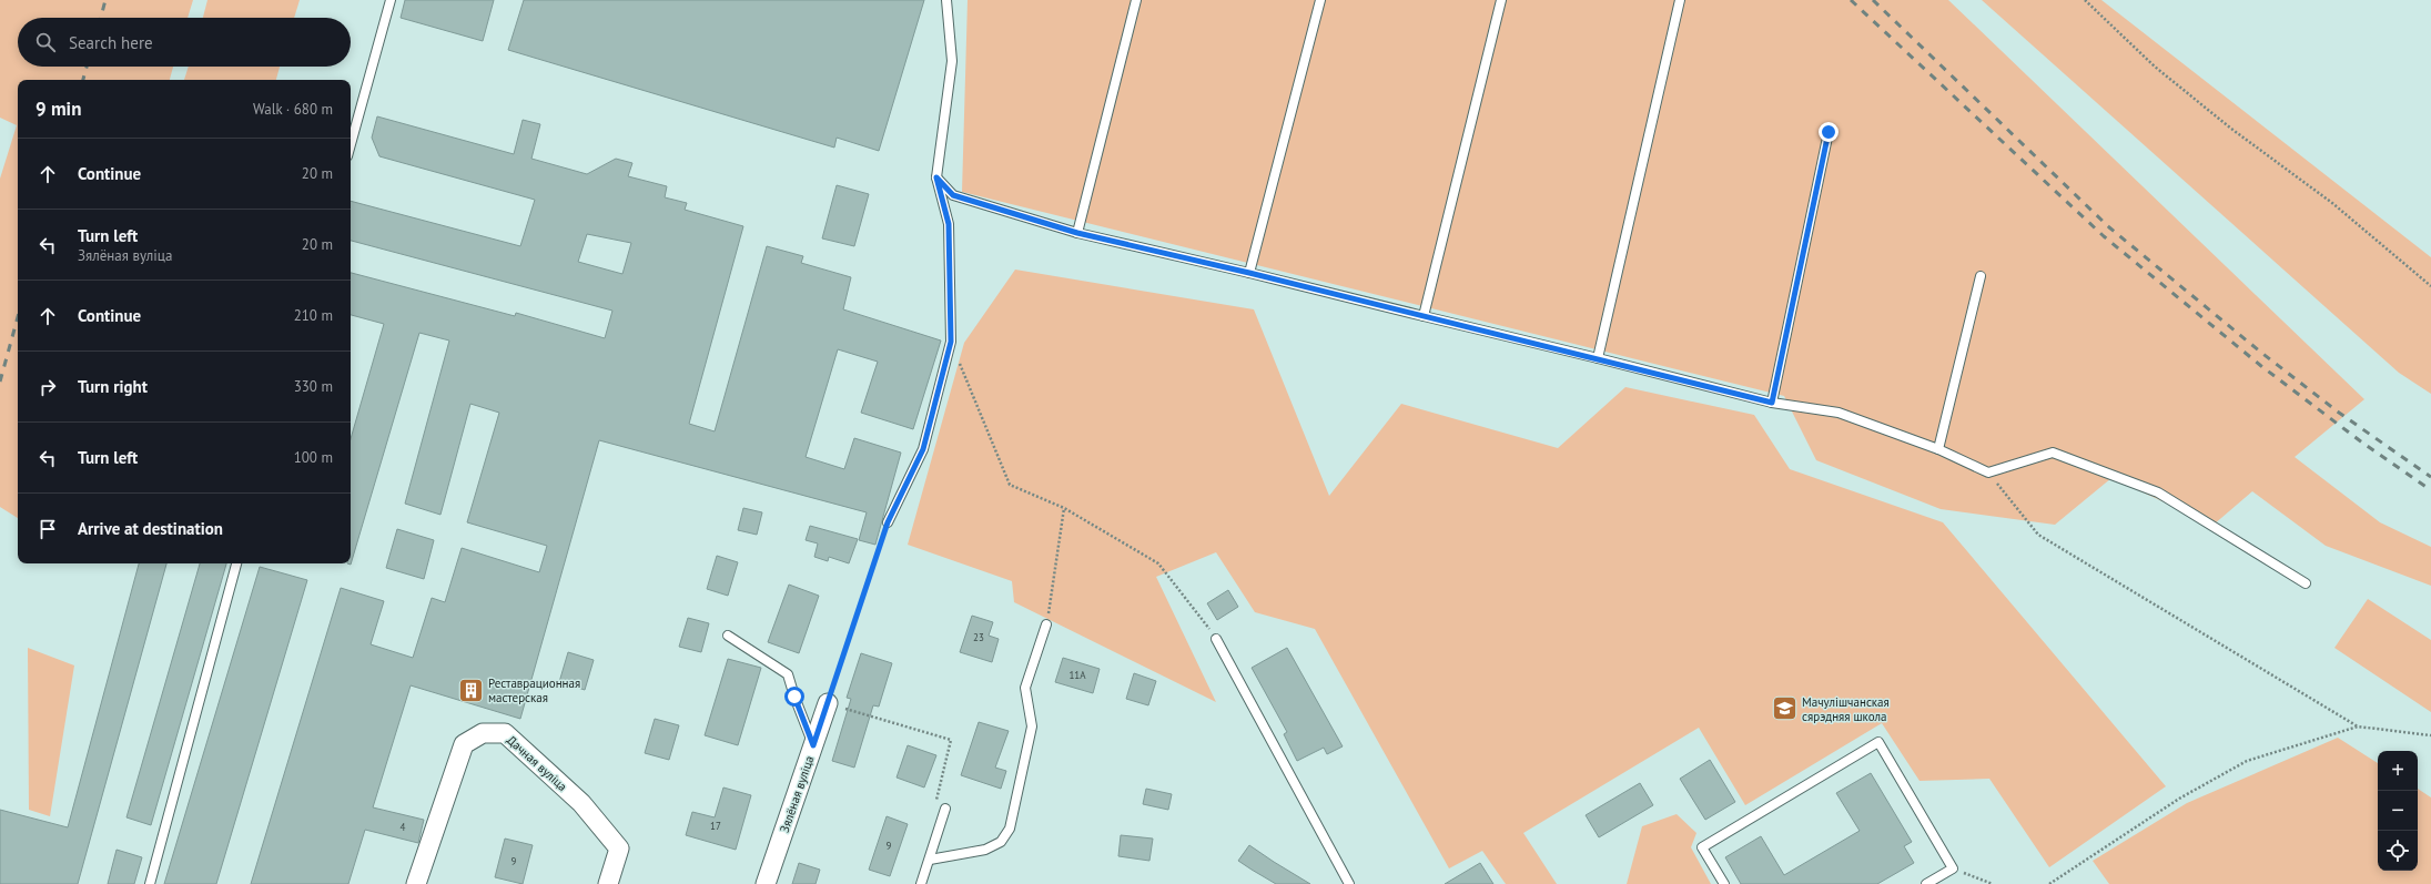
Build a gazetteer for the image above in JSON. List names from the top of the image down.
{
  "streets": {
    "street": ["Дачная вуліца", "Зялёная вуліца"]
  },
  "places": {
    "building": ["Реставрационная мастерская"],
    "school or university": ["Мачулішчанская сярэдняя школа"]
  },
  "house_numbers": [
    "23",
    "11А",
    "17",
    "4",
    "9",
    "9"
  ],
  "page": {
    "search": "Search here",
    "heading": ["9 min", "Walk · 680 m"],
    "list": [
      ["Continue", "20 m"],
      ["Turn left", "Зялёная вуліца", "20 m"],
      ["Continue", "210 m"],
      ["Turn right", "330 m"],
      ["Turn left", "100 m"],
      "Arrive at destination"
    ],
    "map_buttons": ["+", "−"]
  }
}
